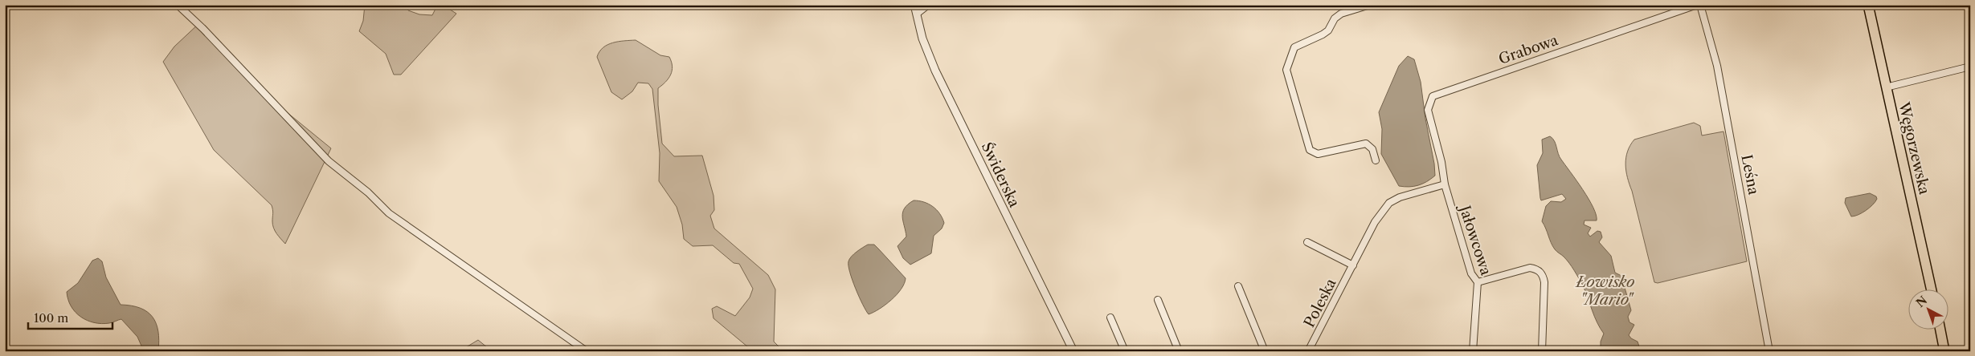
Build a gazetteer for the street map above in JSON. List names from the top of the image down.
{
  "streets": {
    "main road": ["Węgorzewska"],
    "street": [
      "Grabowa",
      "Świderska",
      "Leśna",
      "Jałowcowa",
      "Poleska"
    ]
  },
  "crossings": [
    ["Grabowa", "Jałowcowa"],
    ["Jałowcowa", "Poleska"]
  ],
  "water": ["Łowisko \"Mario\""],
  "scale_bar": "100 m",
  "north": "top left"
}
